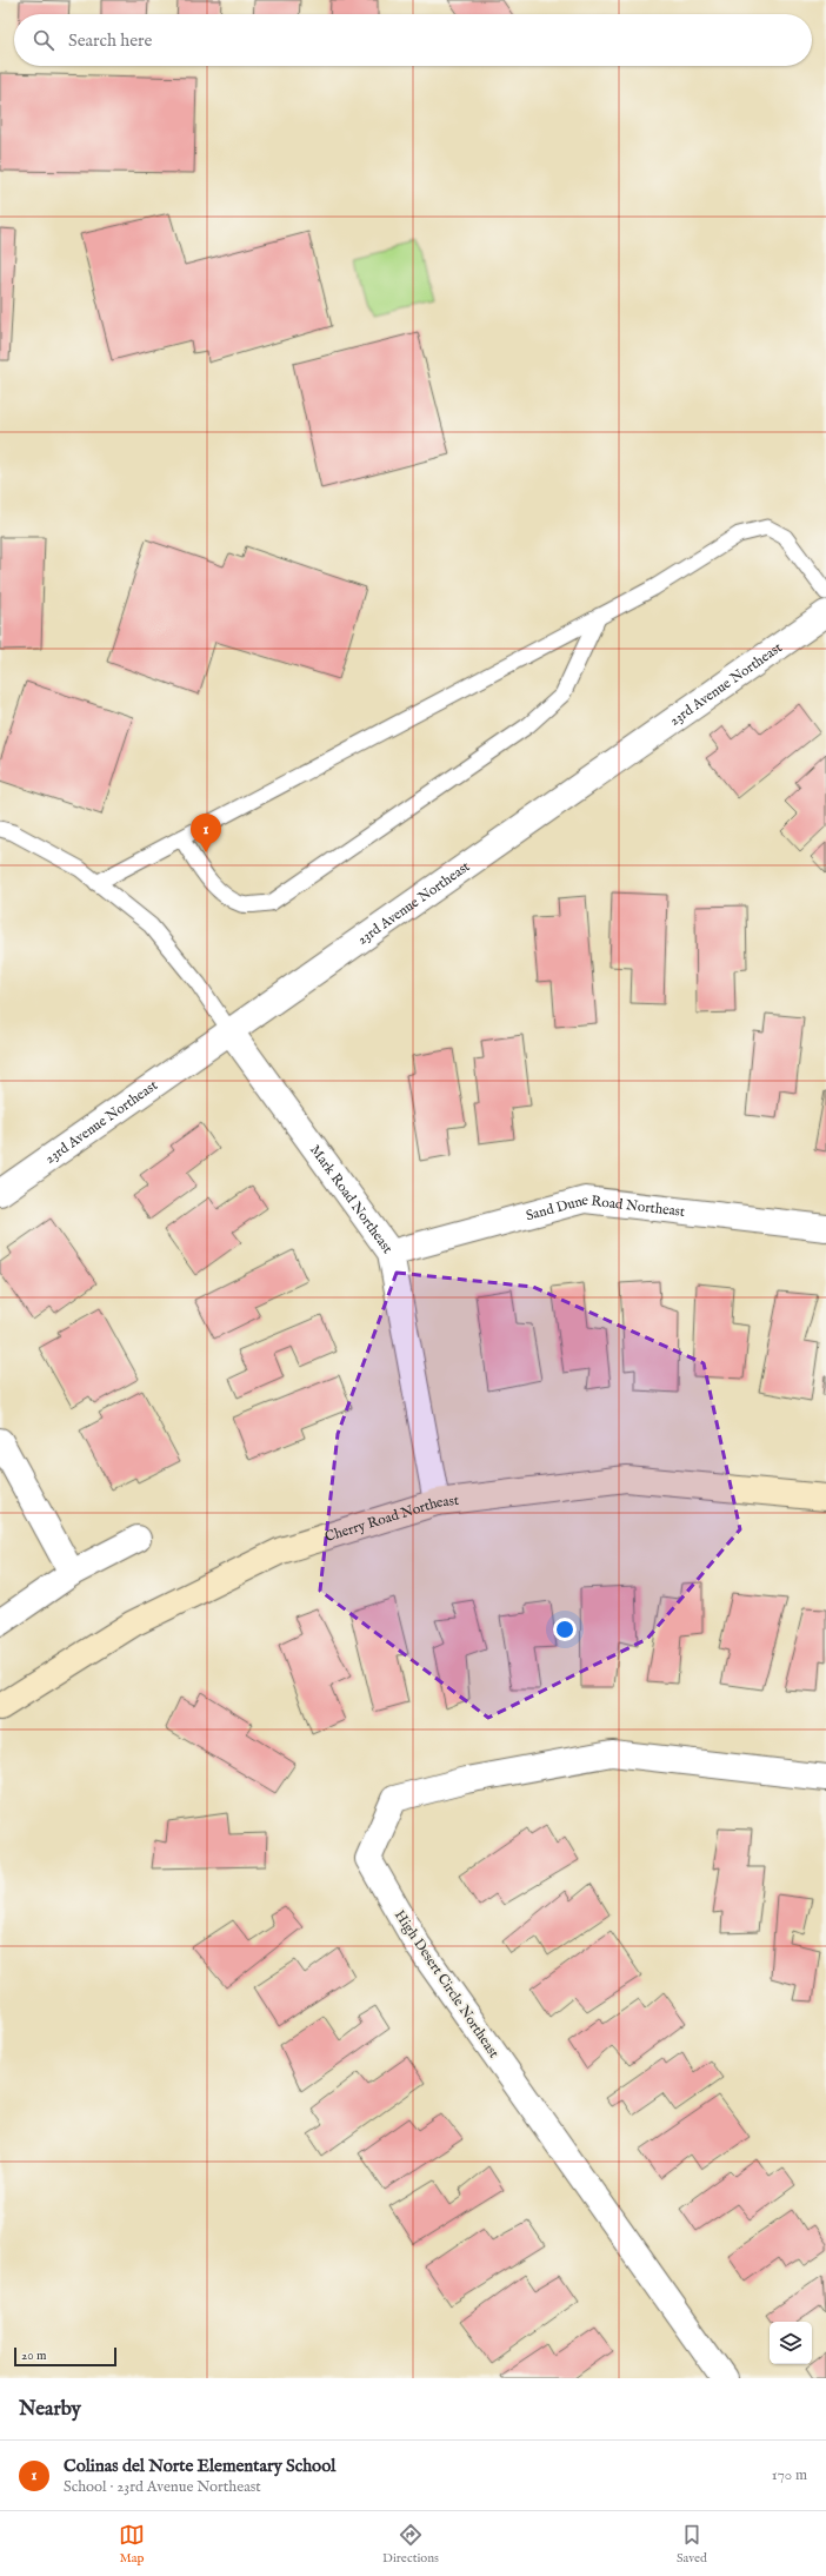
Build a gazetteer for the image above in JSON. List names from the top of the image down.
{
  "streets": {
    "street": [
      "23rd Avenue Northeast",
      "Mark Road Northeast",
      "Sand Dune Road Northeast",
      "Cherry Road Northeast",
      "High Desert Circle Northeast"
    ]
  },
  "crossings": [
    ["23rd Avenue Northeast", "Mark Road Northeast"],
    ["Mark Road Northeast", "Sand Dune Road Northeast"],
    ["Mark Road Northeast", "Cherry Road Northeast"]
  ],
  "scale_bar": "20 m",
  "page": {
    "search": "Search here",
    "pins": "1",
    "scale": "20 m",
    "heading": "Nearby",
    "list": [
      {
        "mark": "1",
        "name": "Colinas del Norte Elementary School",
        "note": "School · 23rd Avenue Northeast",
        "value": "170 m"
      }
    ],
    "nav": ["Map", "Directions", "Saved"]
  }
}
